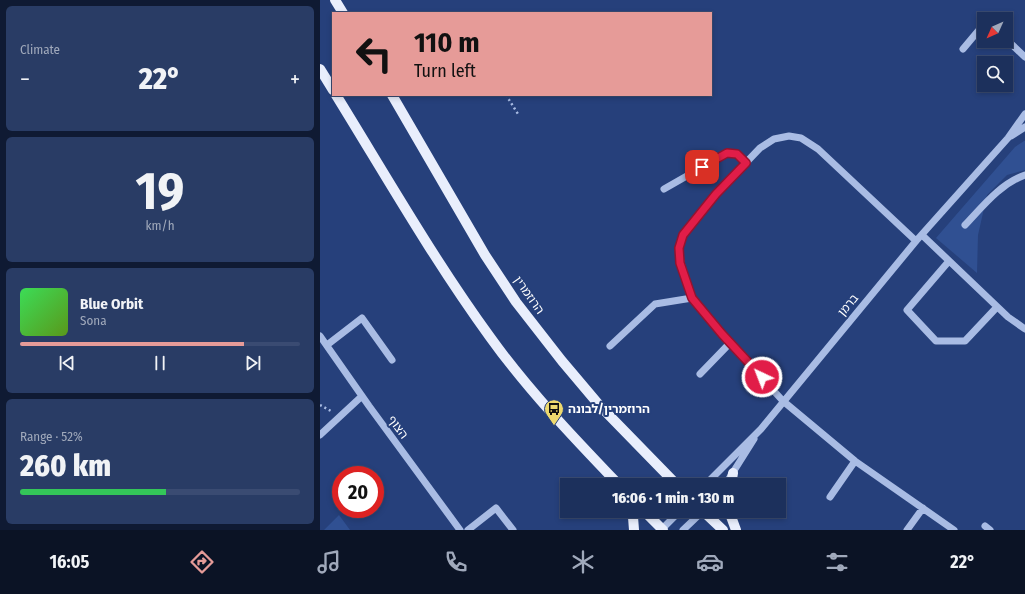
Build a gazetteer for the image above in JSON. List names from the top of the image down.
{
  "streets": {
    "main road": ["הרוזמרין"],
    "street": ["ברמן", "הצוף"]
  },
  "places": {
    "bus stop": ["הרוזמרין/לבונה"]
  },
  "north": "bottom left",
  "page": {
    "tile": [
      "Climate",
      ["19", "km/h"],
      ["Range · 52%", "260 km"]
    ],
    "turn": ["110 m", "Turn left"],
    "heat": ["−", "22°", "+"],
    "song": ["Blue Orbit", "Sona"],
    "limit": "20",
    "trip": "16:06 · 1 min · 130 m",
    "tabs": ["16:05", "22°"]
  }
}
